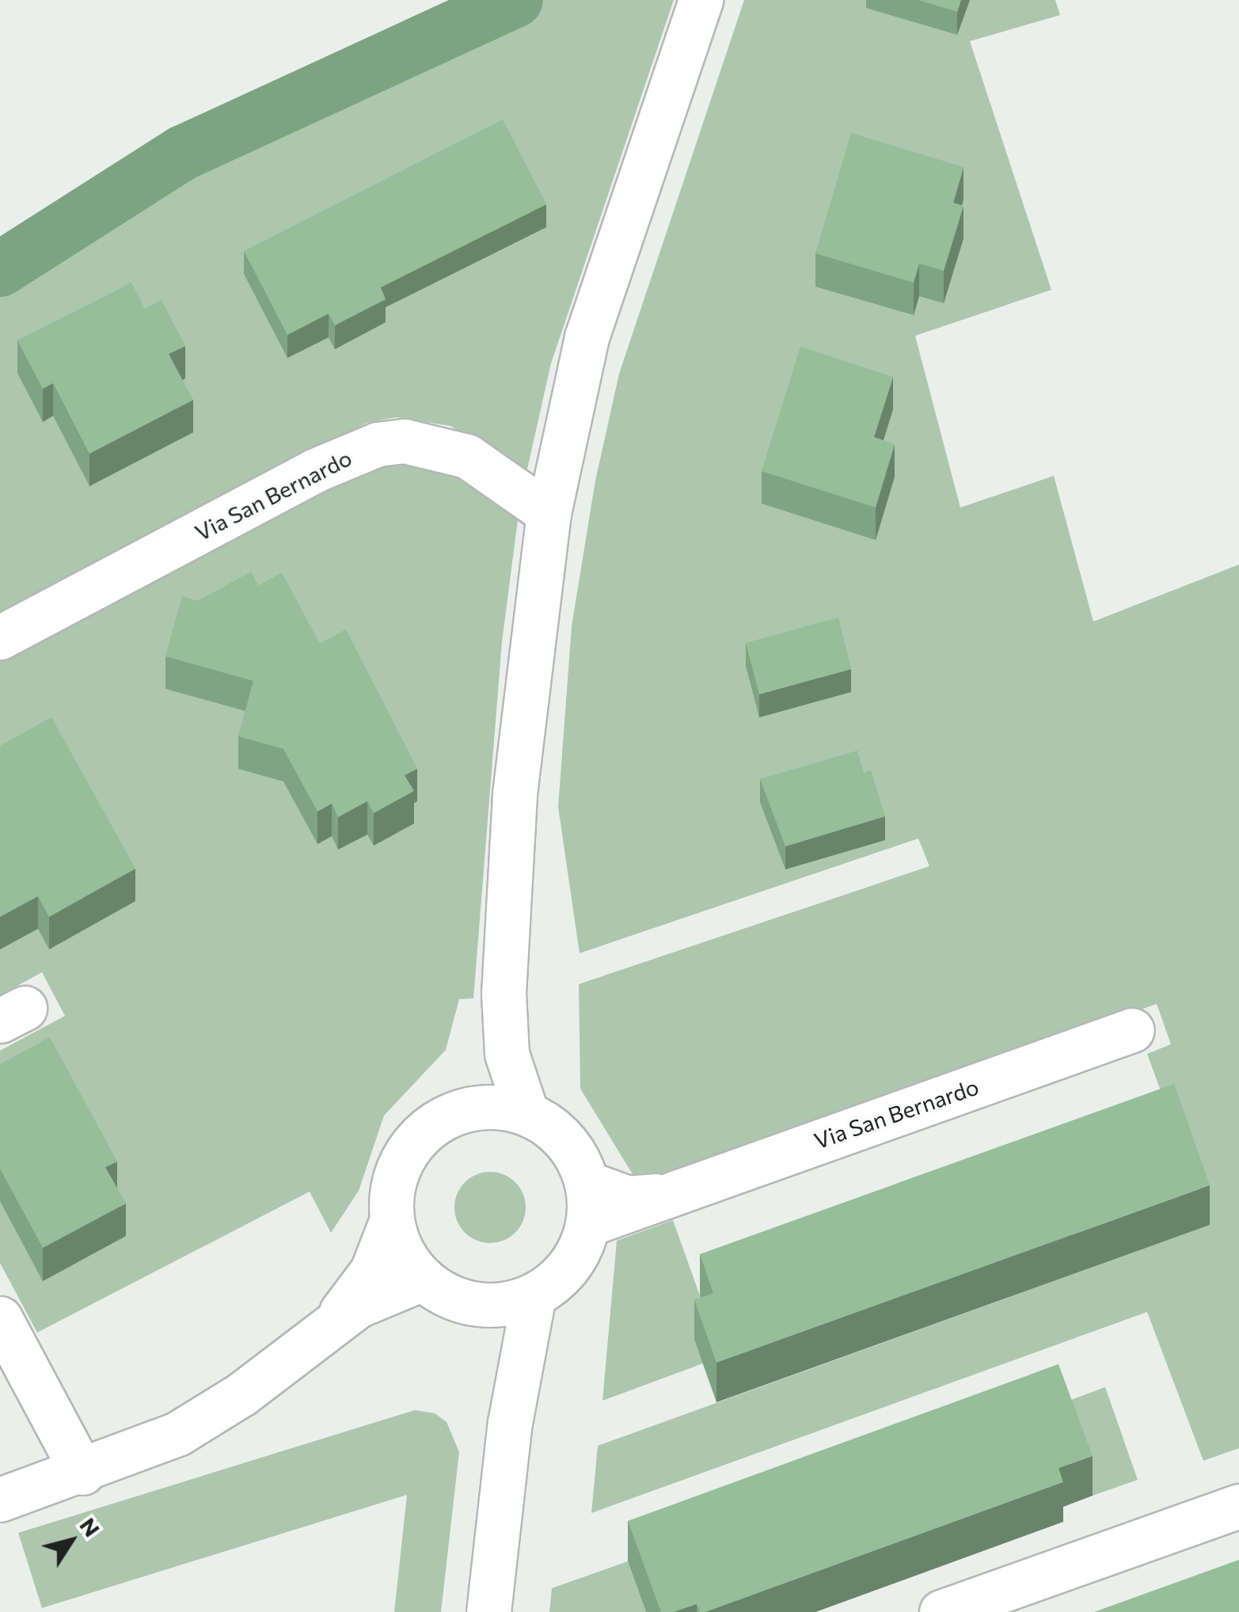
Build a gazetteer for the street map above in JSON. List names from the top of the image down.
{
  "streets": {
    "street": ["Via San Bernardo"]
  },
  "north": "top right"
}
